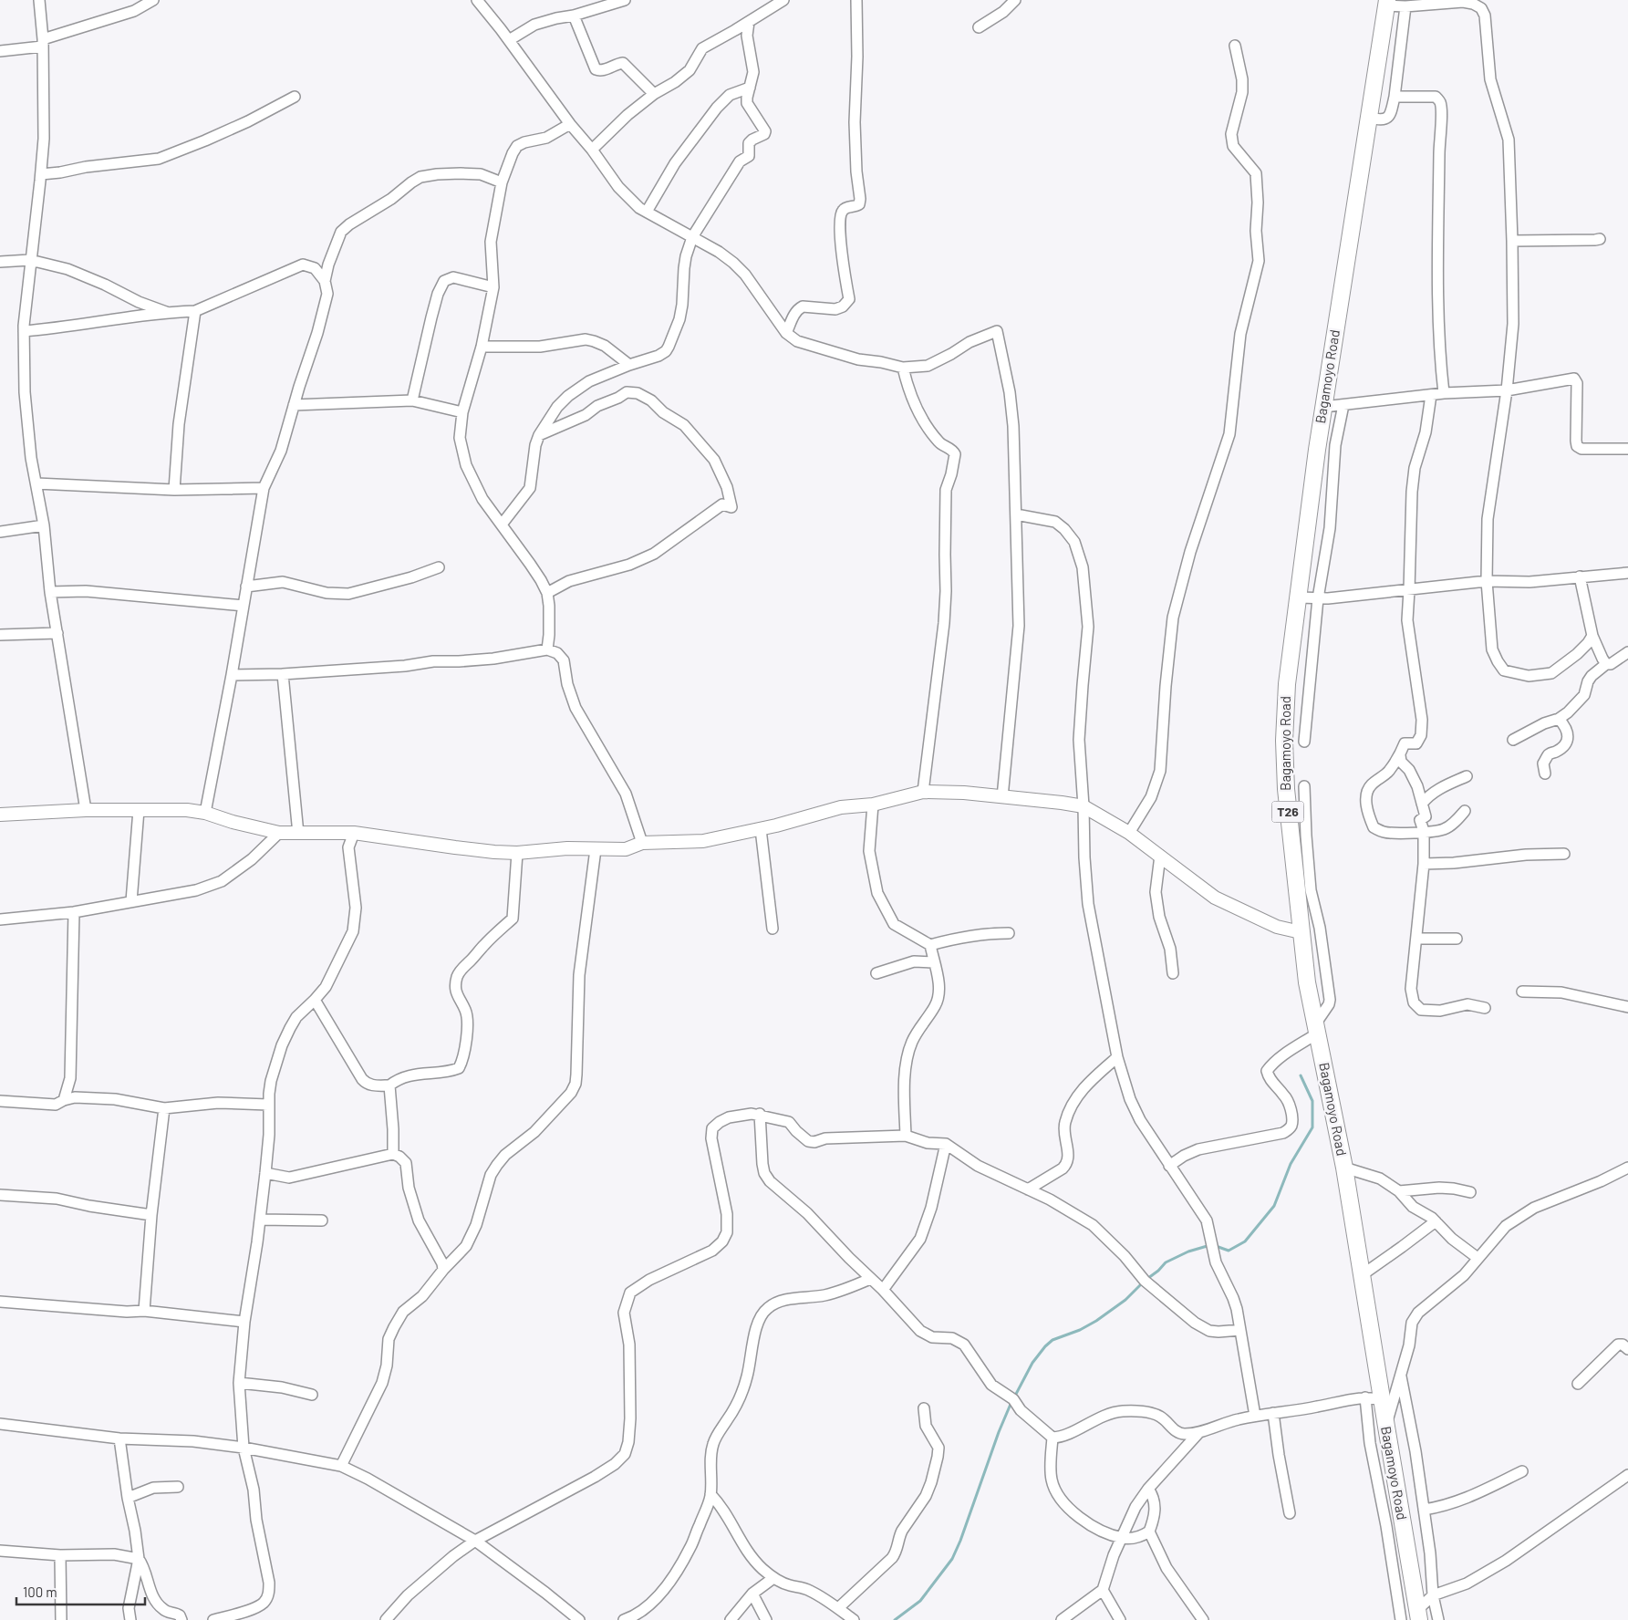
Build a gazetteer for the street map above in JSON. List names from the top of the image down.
{
  "streets": {
    "highway": ["Bagamoyo Road", "T26"]
  },
  "scale_bar": "100 m"
}
